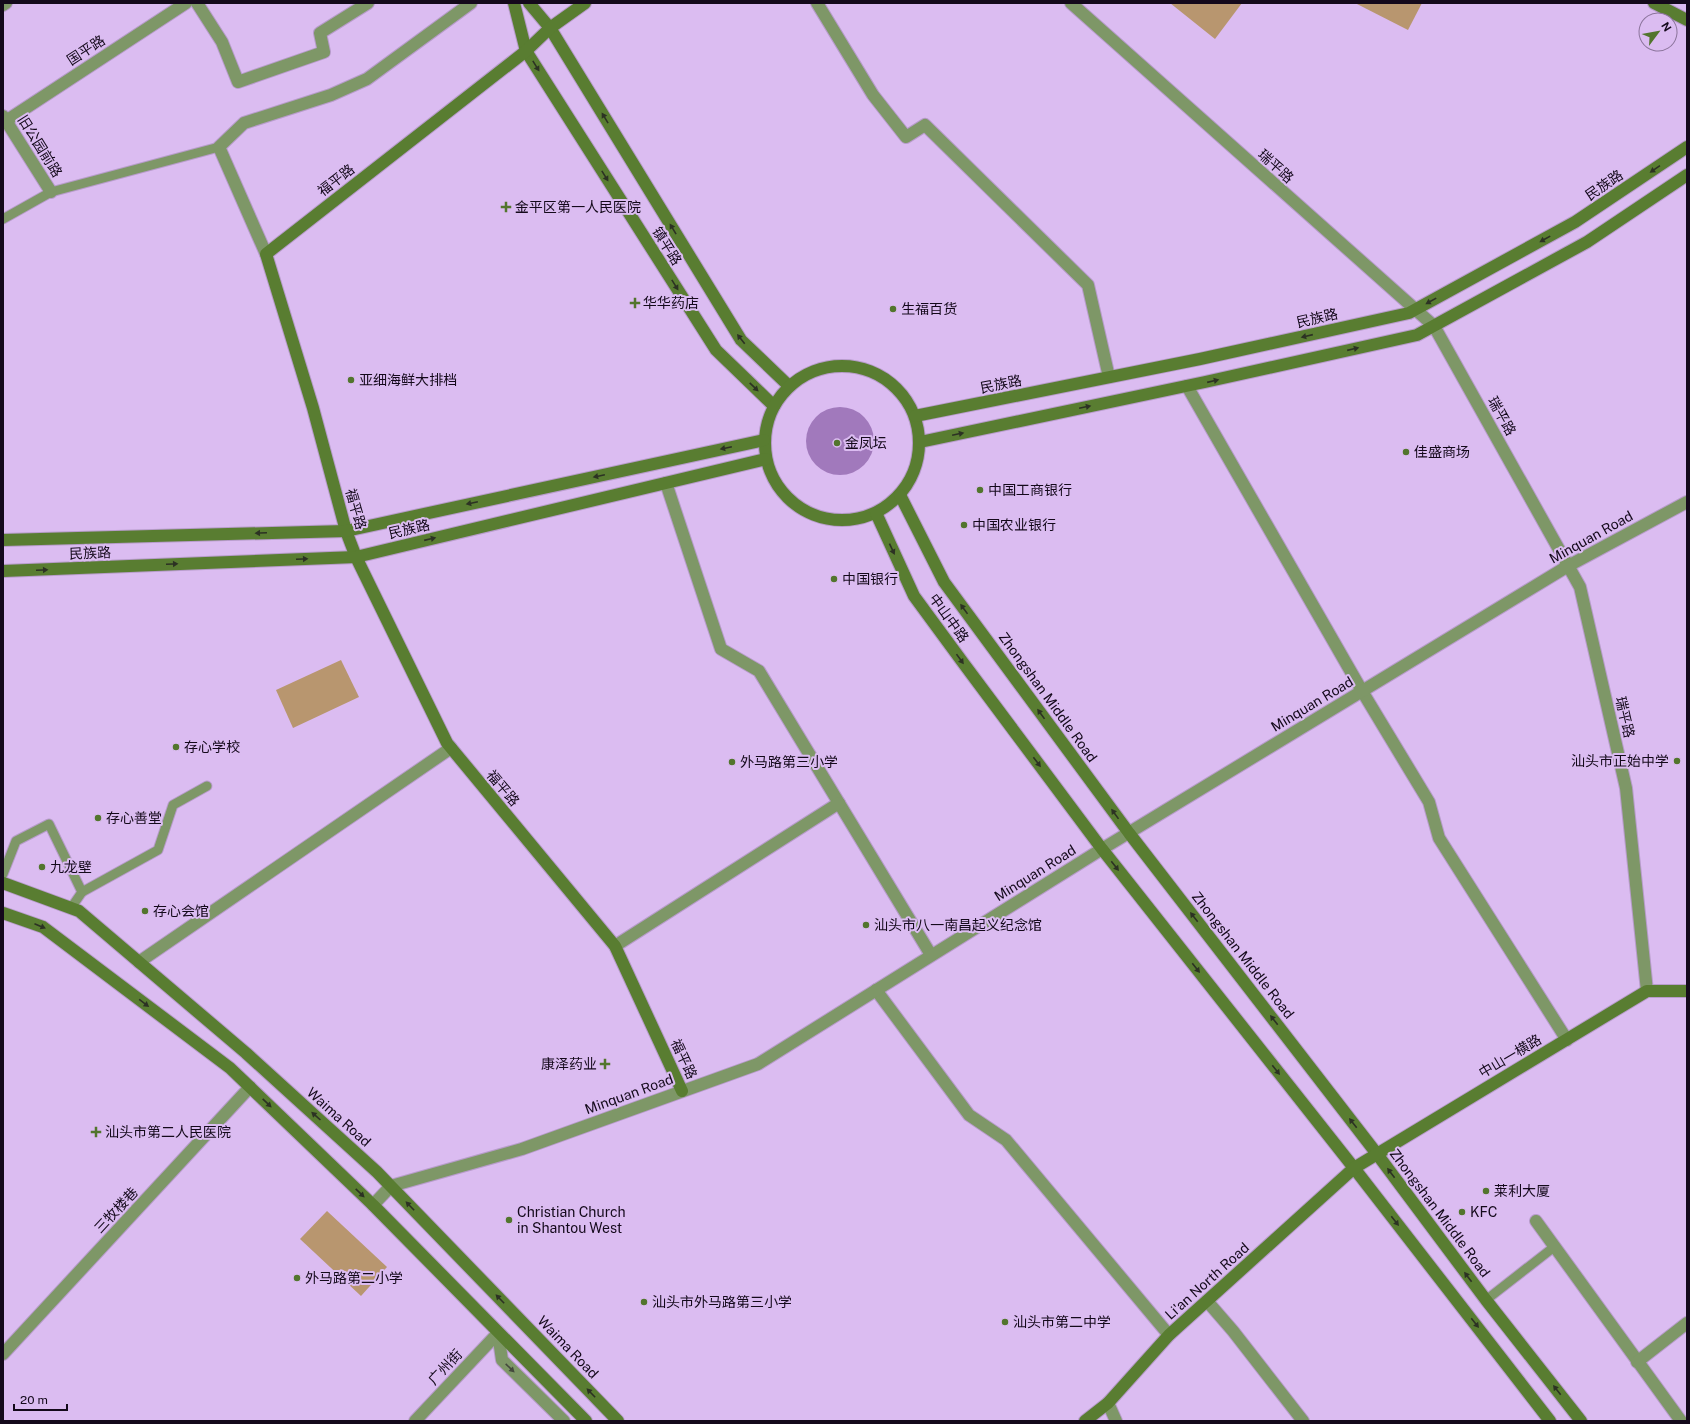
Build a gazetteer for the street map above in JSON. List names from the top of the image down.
{
  "streets": {
    "street": [
      "国平路",
      "旧公园前路",
      "瑞平路",
      "福平路",
      "民族路",
      "镇平路",
      "Minquan Road",
      "中山中路",
      "Zhongshan Middle Road",
      "中山一横路",
      "Waima Road",
      "三牧楼巷",
      "Li'an North Road",
      "广州街"
    ]
  },
  "crossings": [
    ["国平路", "旧公园前路"],
    ["瑞平路", "民族路"],
    ["瑞平路", "Minquan Road"],
    ["瑞平路", "中山一横路"],
    ["福平路", "民族路"],
    ["福平路", "镇平路"],
    ["福平路", "Minquan Road"],
    ["Minquan Road", "中山中路"],
    ["Minquan Road", "Zhongshan Middle Road"],
    ["Minquan Road", "Waima Road"],
    ["Zhongshan Middle Road", "中山一横路"],
    ["中山一横路", "Li'an North Road"]
  ],
  "one_way": ["中山中路"],
  "places": {
    "health": [
      "金平区第一人民医院",
      "华华药店",
      "康泽药业",
      "汕头市第二人民医院"
    ],
    "other": [
      "生福百货",
      "亚细海鲜大排档",
      "金凤坛",
      "佳盛商场",
      "中国工商银行",
      "中国农业银行",
      "中国银行",
      "存心学校",
      "汕头市正始中学",
      "外马路第三小学",
      "存心善堂",
      "九龙壁",
      "存心会馆",
      "汕头市八一南昌起义纪念馆",
      "莱利大厦",
      "KFC",
      "Christian Church in Shantou West",
      "外马路第二小学",
      "汕头市外马路第三小学",
      "汕头市第二中学"
    ]
  },
  "scale_bar": "20 m",
  "north": "top right"
}
